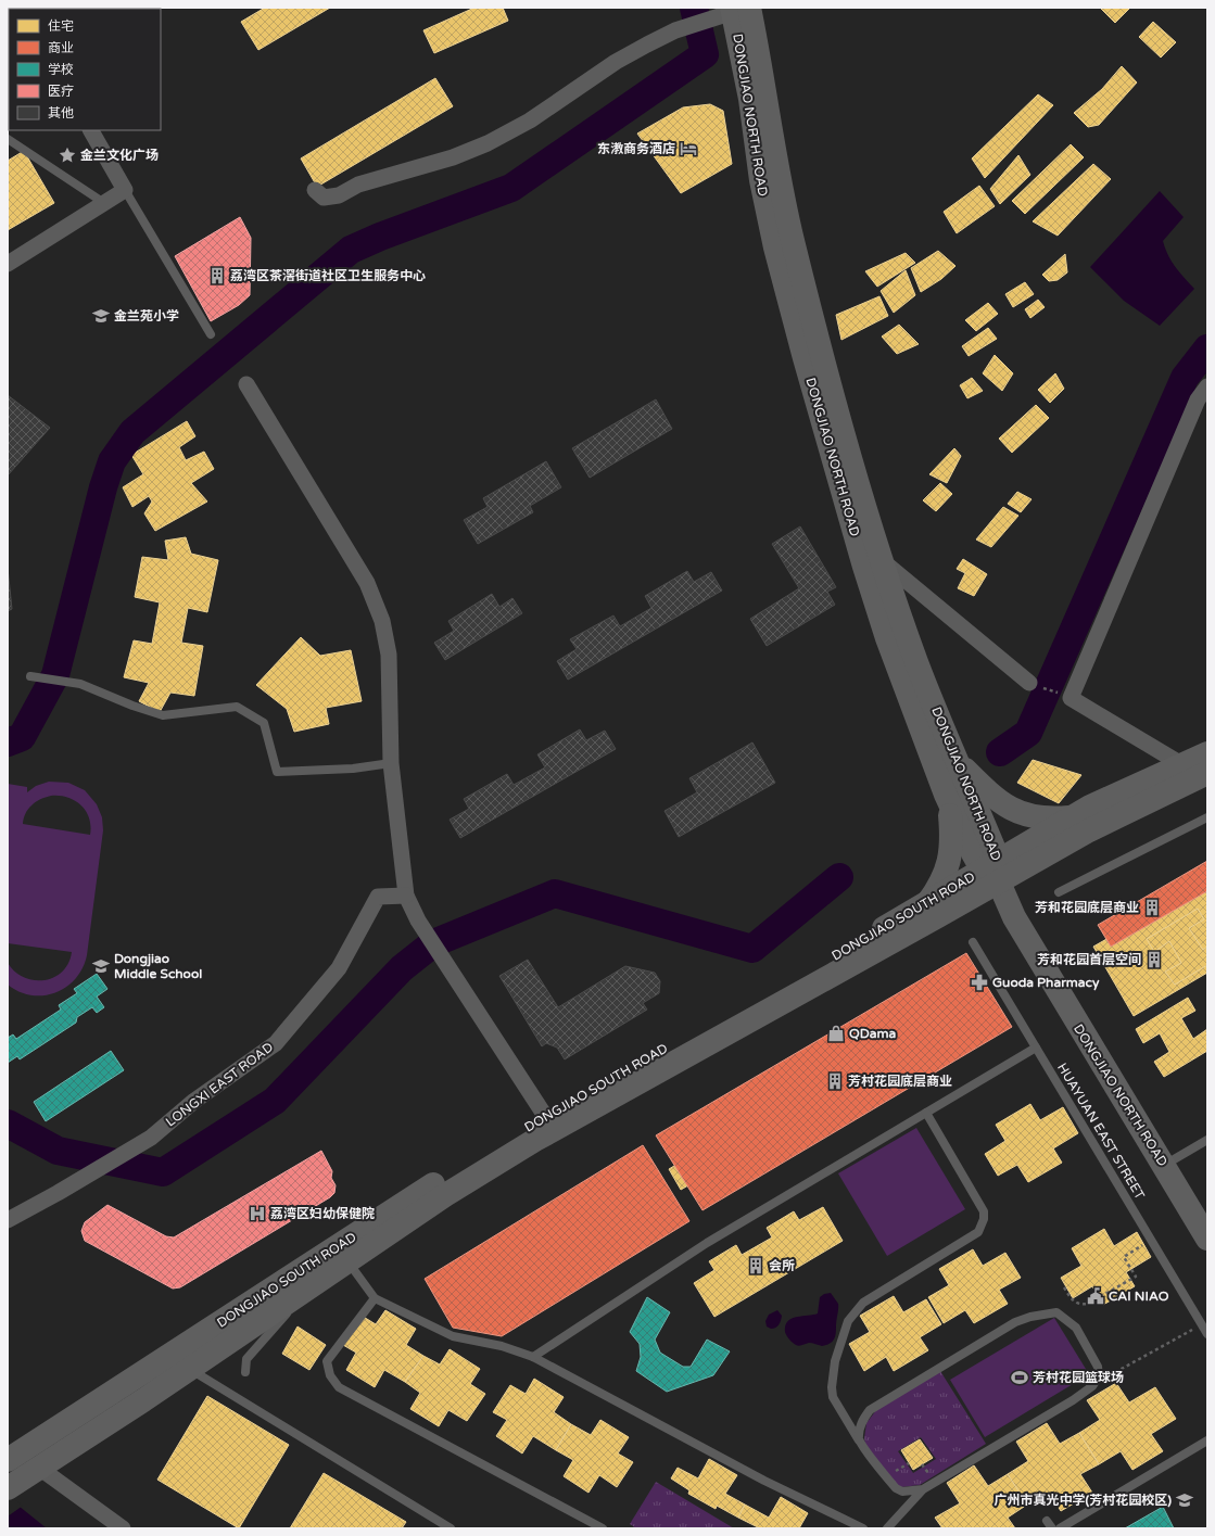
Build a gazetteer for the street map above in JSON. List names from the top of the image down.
{
  "streets": {
    "street": ["DONGJIAO NORTH ROAD", "DONGJIAO SOUTH ROAD", "LONGXI EAST ROAD"],
    "lane": ["HUAYUAN EAST STREET"]
  },
  "crossings": [
    ["DONGJIAO NORTH ROAD", "DONGJIAO SOUTH ROAD"]
  ],
  "places": {
    "hotel": ["东漖商务酒店"],
    "place": ["金兰文化广场"],
    "building": [
      "荔湾区茶滘街道社区卫生服务中心",
      "芳和花园底层商业",
      "芳和花园首层空间",
      "芳村花园底层商业",
      "会所"
    ],
    "school or university": ["金兰苑小学", "Dongjiao Middle School", "广州市真光中学(芳村花园校区)"],
    "pharmacy": ["Guoda Pharmacy"],
    "shop": ["QDama"],
    "hospital": ["荔湾区妇幼保健院"],
    "public building": ["CAI NIAO"],
    "sports": ["芳村花园篮球场"]
  },
  "legend": [
    "住宅",
    "商业",
    "学校",
    "医疗",
    "其他"
  ]
}
